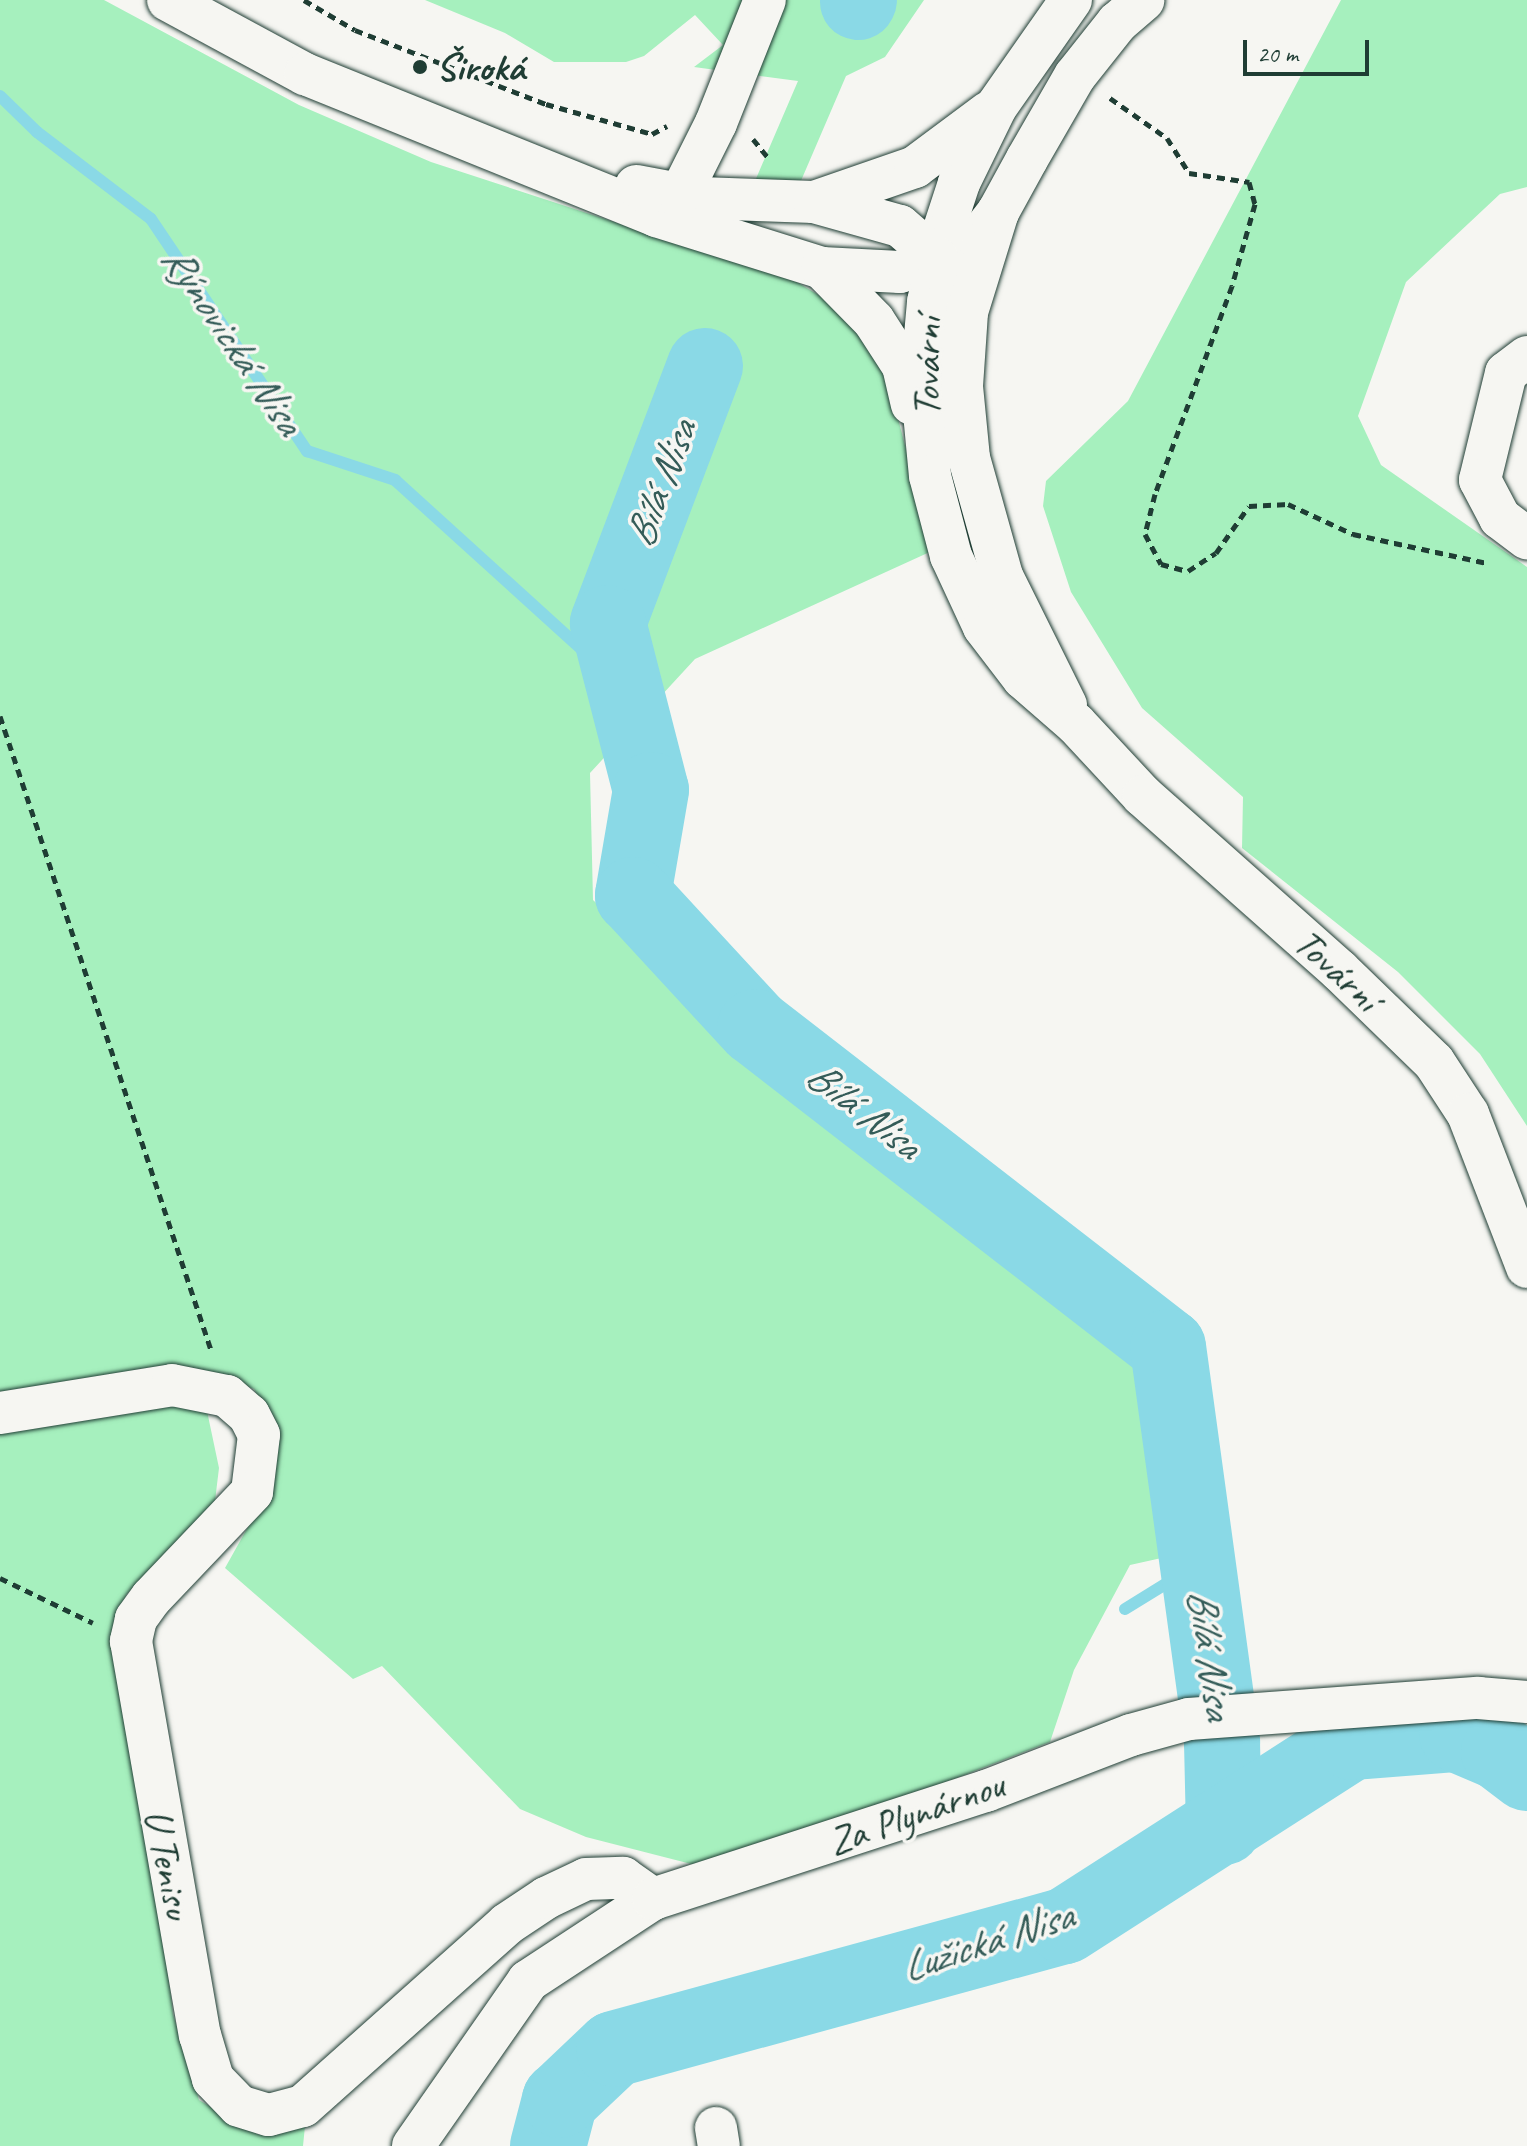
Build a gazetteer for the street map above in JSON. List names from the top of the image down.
{
  "streets": {
    "street": ["Tovární", "Za Plynárnou", "U Tenisu"]
  },
  "crossings": [
    ["Za Plynárnou", "U Tenisu"]
  ],
  "water": ["Rýnovická Nisa", "Bílá Nisa", "Lužická Nisa"],
  "places": ["Široká"],
  "scale_bar": "20 m"
}
